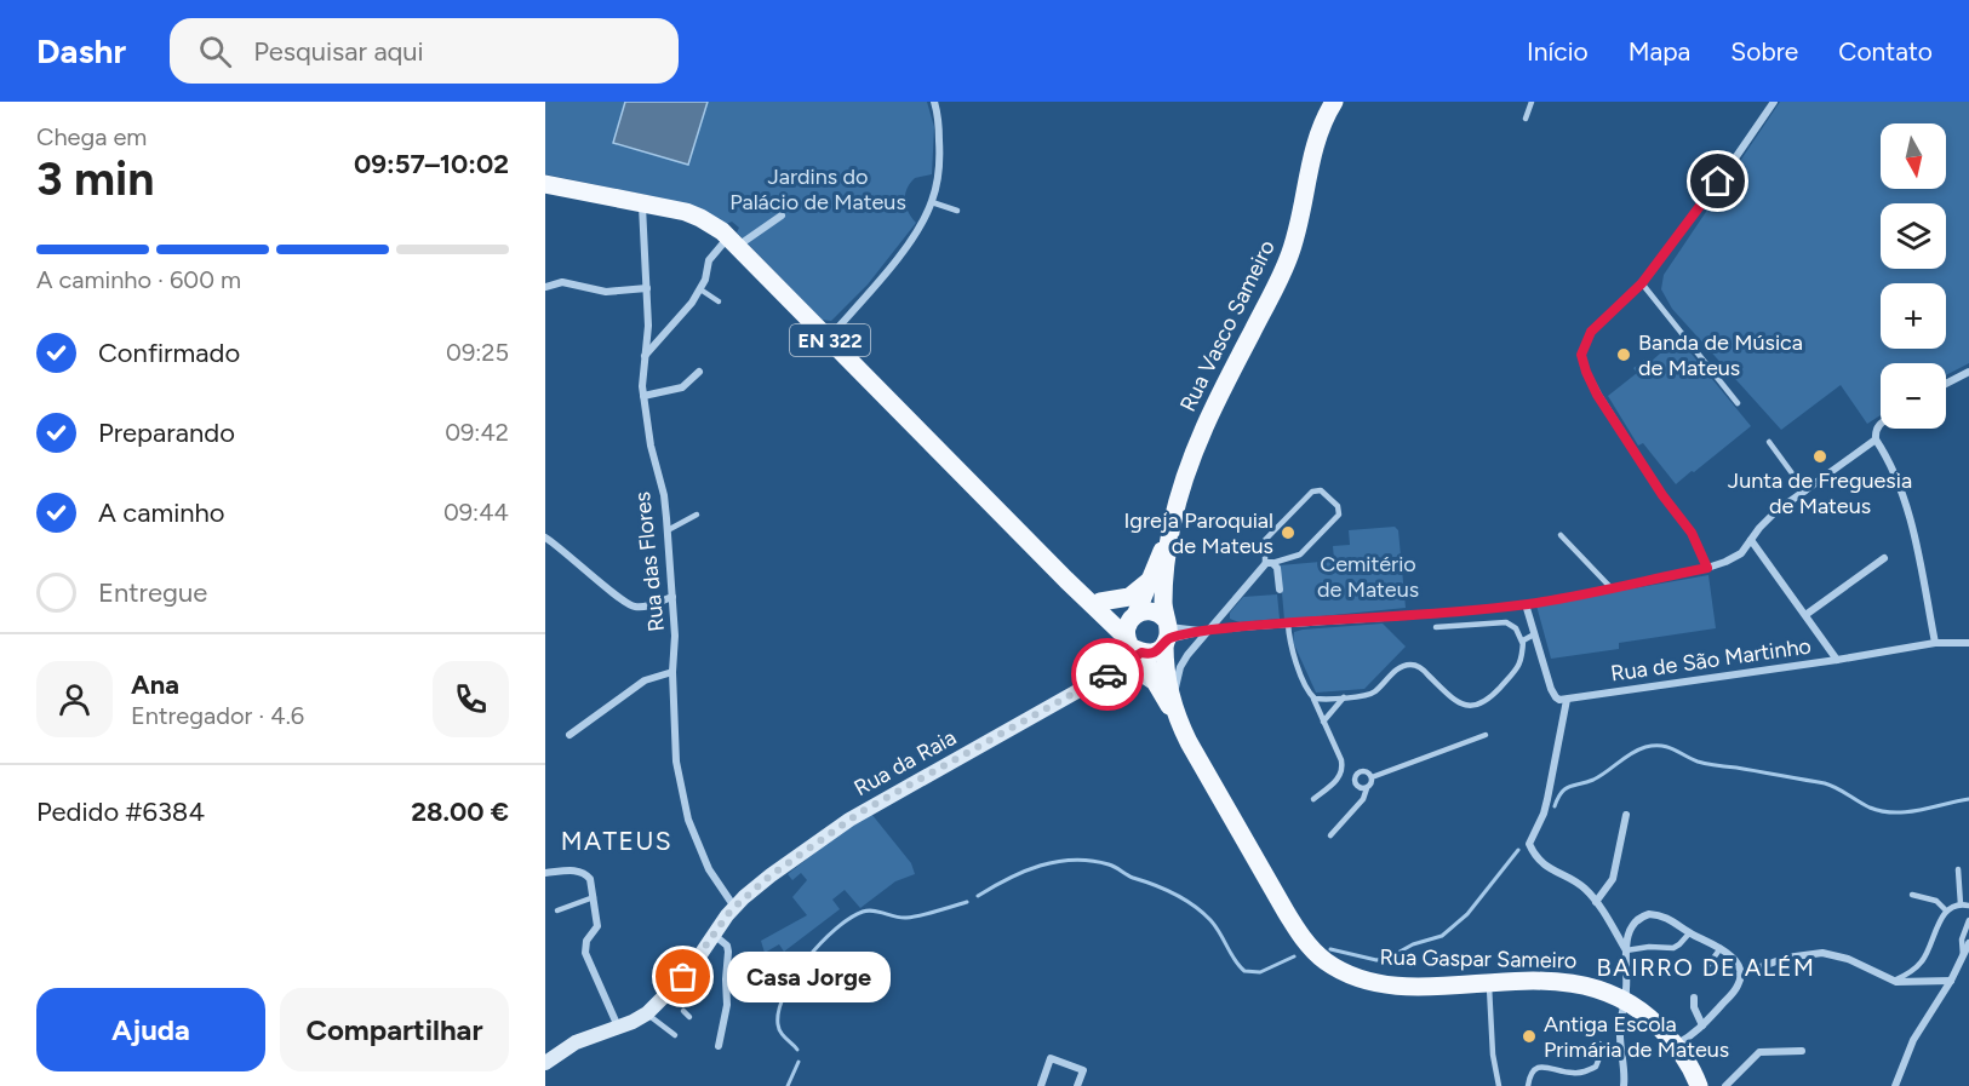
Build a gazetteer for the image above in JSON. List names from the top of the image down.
{
  "streets": {
    "main road": [
      "Rua Vasco Sameiro",
      "EN 322",
      "Rua da Raia",
      "Rua Gaspar Sameiro"
    ],
    "street": ["Rua das Flores", "Rua de São Martinho"]
  },
  "crossings": [
    ["EN 322", "Rua das Flores"],
    ["EN 322", "Rua da Raia"],
    ["Rua das Flores", "Rua da Raia"]
  ],
  "districts": ["MATEUS", "BAIRRO DE ALÉM"],
  "parks": ["Jardins do Palácio de Mateus", "Cemitério de Mateus"],
  "places": [
    "Banda de Música de Mateus",
    "Junta de Freguesia de Mateus",
    "Igreja Paroquial de Mateus",
    "Casa Jorge",
    "Antiga Escola Primária de Mateus"
  ],
  "north": "bottom",
  "page": {
    "header": "Dashr",
    "search": "Pesquisar aqui",
    "nav": [
      "Início",
      "Mapa",
      "Sobre",
      "Contato"
    ],
    "heading": ["3 min", "Chega em", "09:57–10:02"],
    "panel": [
      "Ana",
      "Entregador · 4.6",
      "Pedido #6384",
      "28.00 €"
    ],
    "map_buttons": ["+", "−"],
    "bar": "A caminho · 600 m",
    "list": [
      ["Confirmado", "09:25"],
      ["Preparando", "09:42"],
      ["A caminho", "09:44"],
      "Entregue"
    ],
    "bubble": "Casa Jorge",
    "buttons": ["Ajuda", "Compartilhar"]
  }
}
